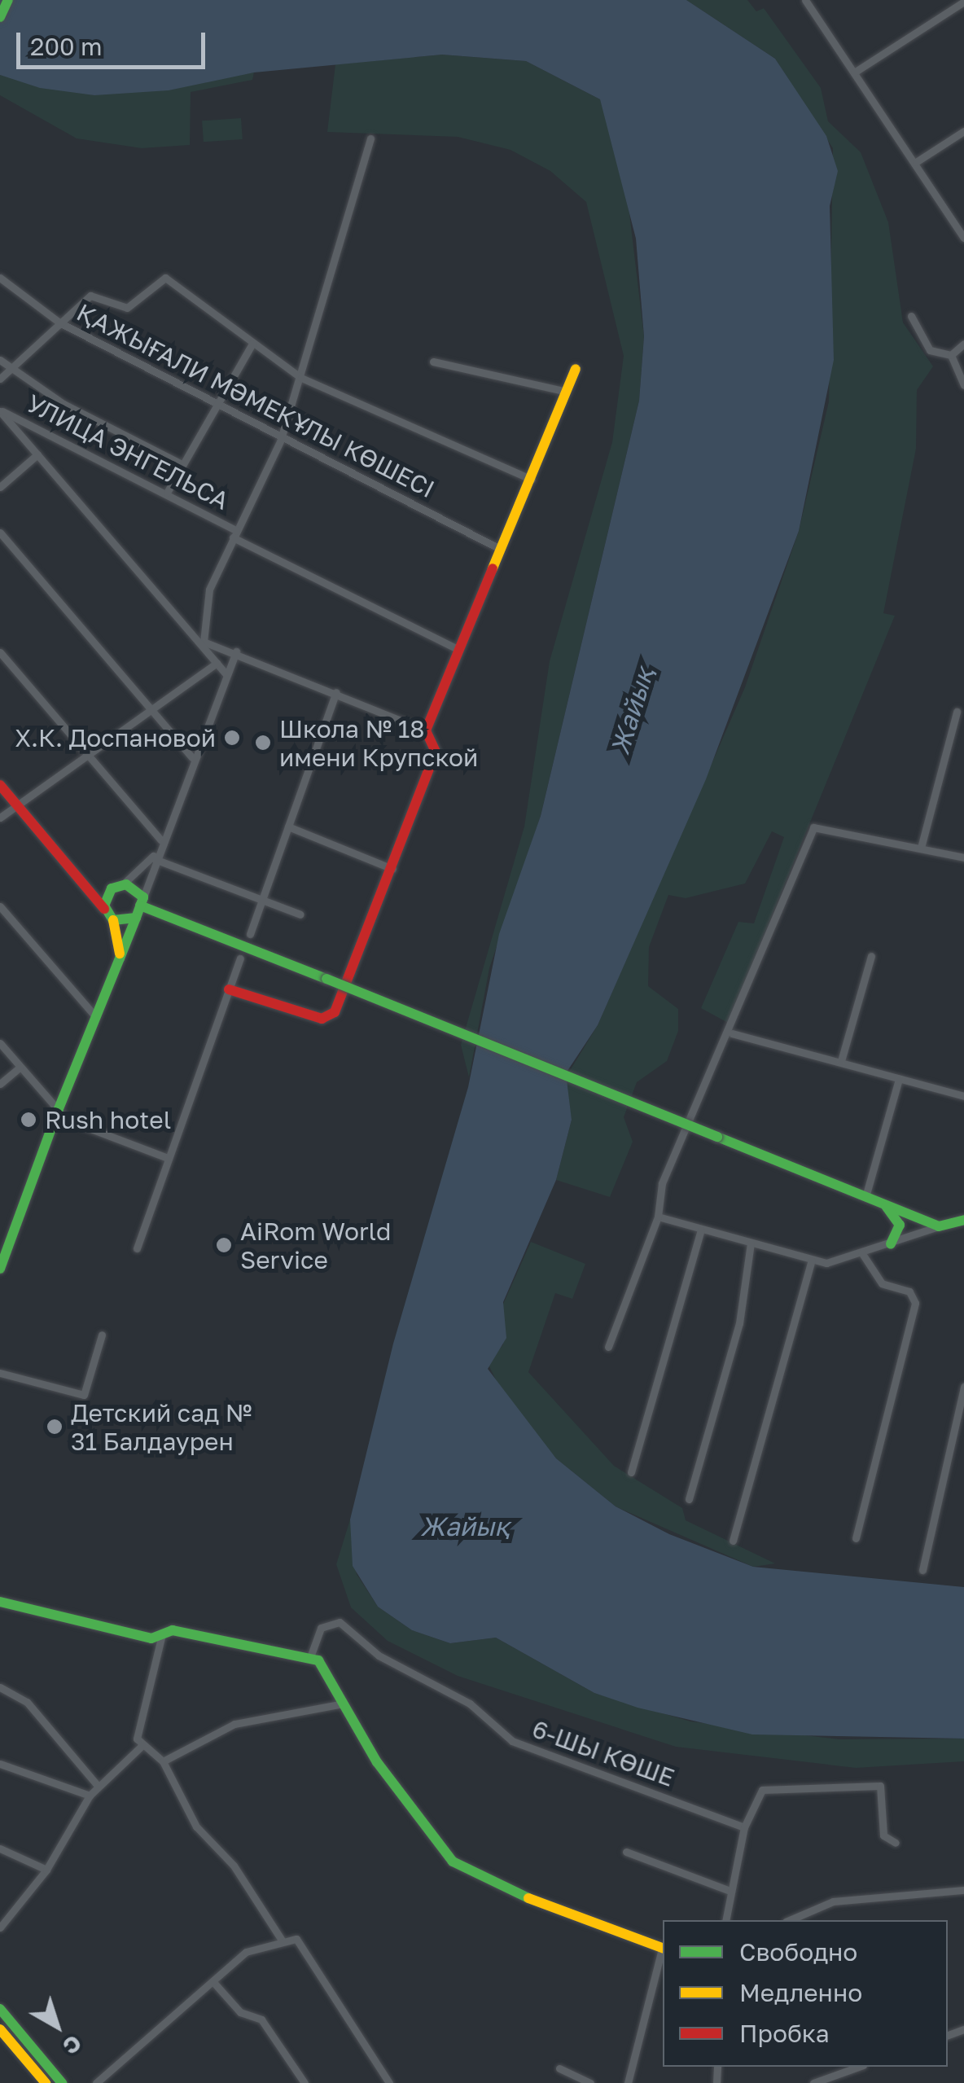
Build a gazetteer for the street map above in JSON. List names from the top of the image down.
{
  "streets": {
    "street": ["ҚАЖЫҒАЛИ МӘМЕКҰЛЫ КӨШЕСІ", "УЛИЦА ЭНГЕЛЬСА", "6-ШЫ КӨШЕ"]
  },
  "water": ["Жайық"],
  "places": [
    "Х.К. Доспановой",
    "Школа № 18 имени Крупской",
    "Rush hotel",
    "AiRom World Service",
    "Детский сад № 31 Балдаурен"
  ],
  "legend": ["Свободно", "Медленно", "Пробка"],
  "scale_bar": "200 m",
  "north": "bottom right"
}
